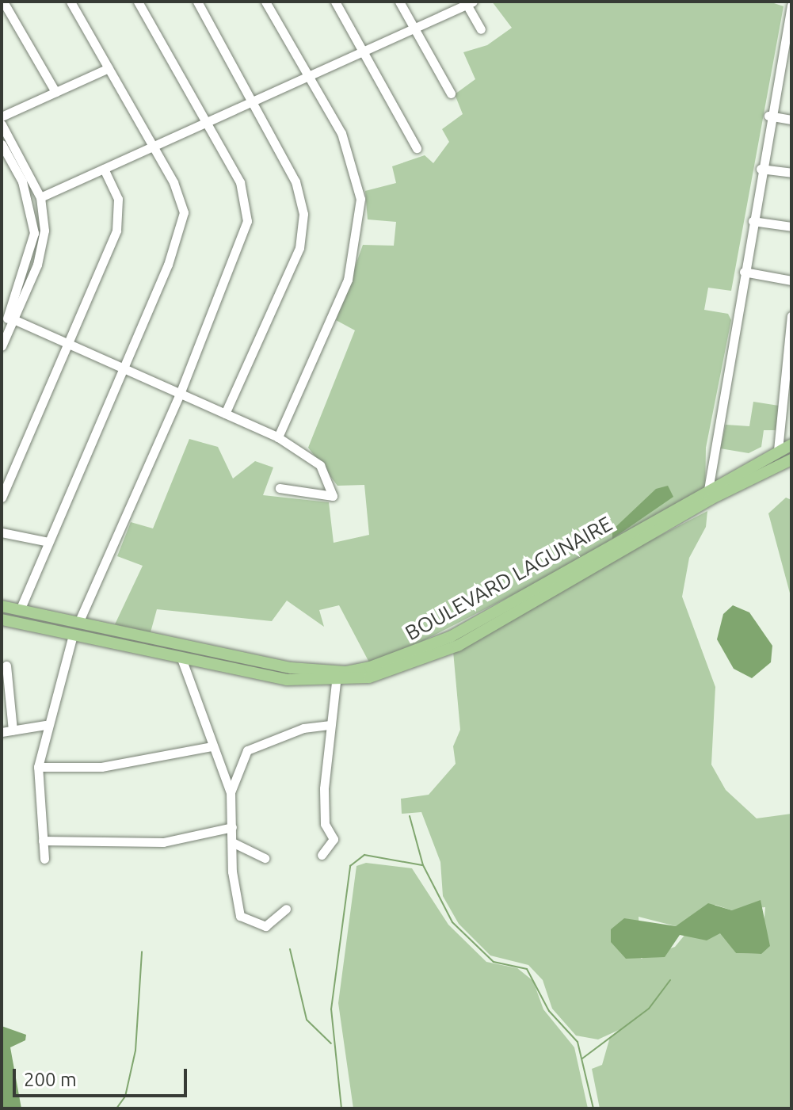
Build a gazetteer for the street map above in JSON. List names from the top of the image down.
{
  "streets": {
    "main road": ["BOULEVARD LAGUNAIRE"]
  },
  "scale_bar": "200 m"
}
